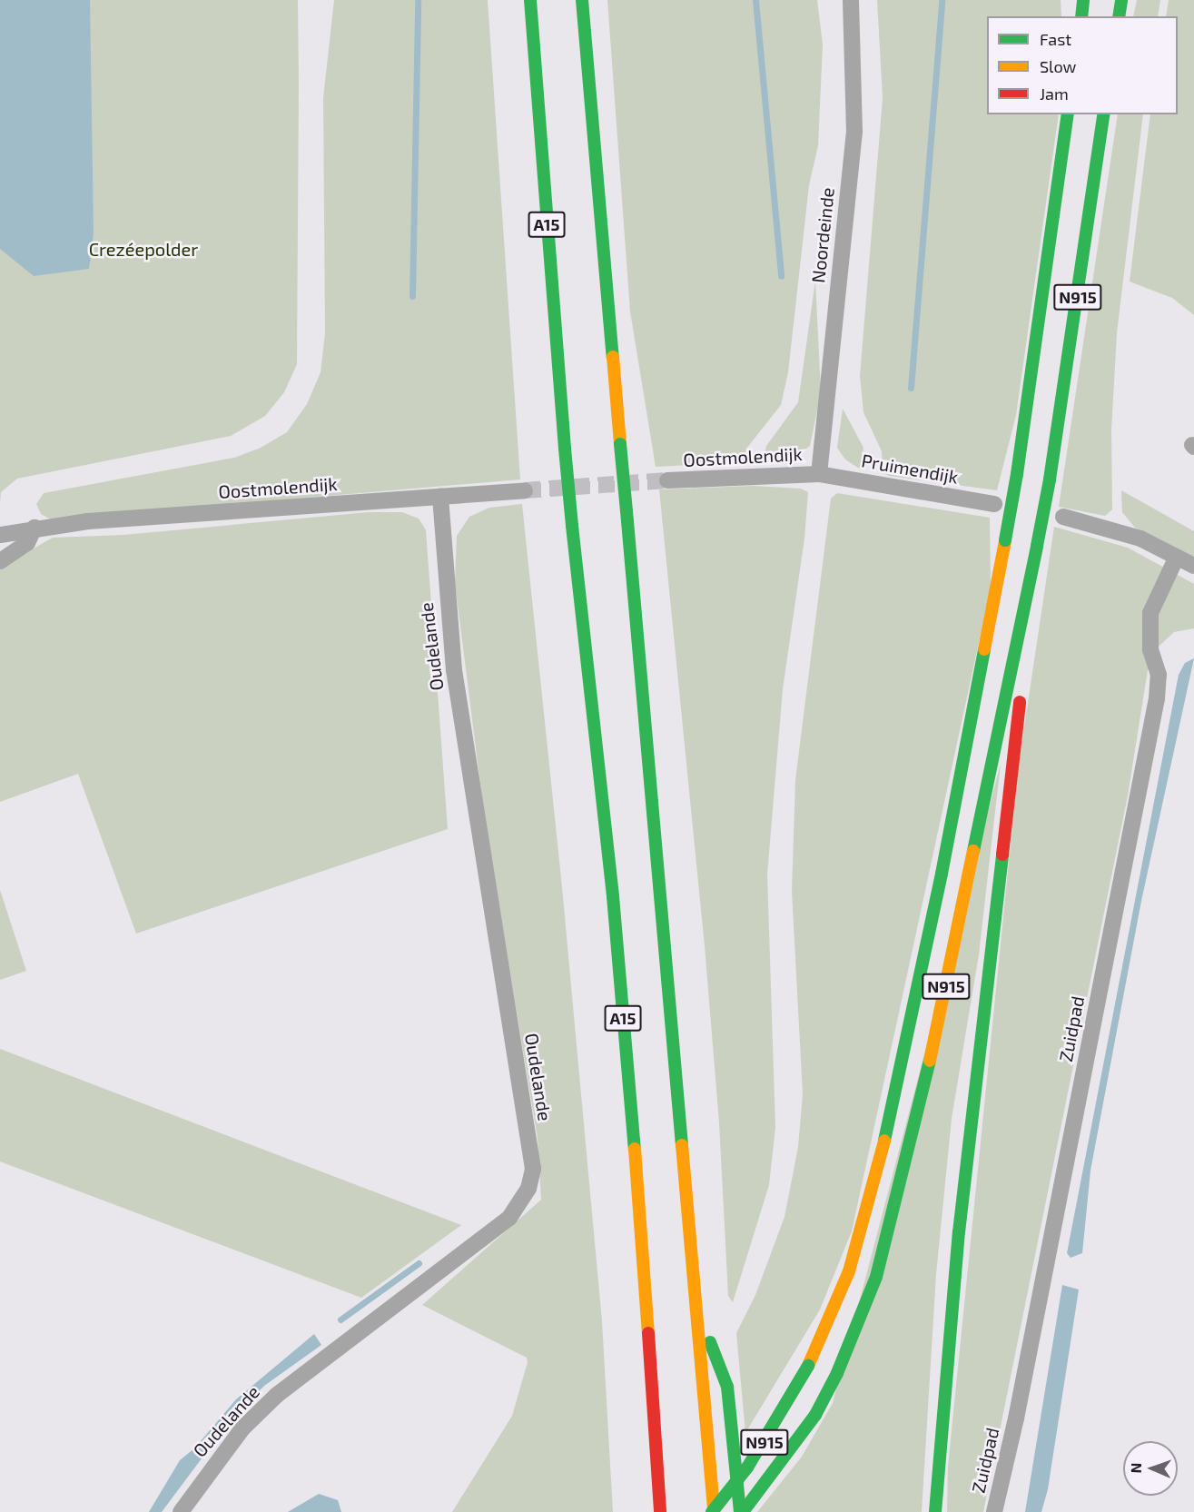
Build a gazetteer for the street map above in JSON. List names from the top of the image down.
{
  "streets": {
    "main road": ["A15", "N915"],
    "street": [
      "Noordeinde",
      "Oostmolendijk",
      "Pruimendijk",
      "Oudelande",
      "Zuidpad"
    ]
  },
  "crossings": [
    ["Noordeinde", "Oostmolendijk"],
    ["Noordeinde", "Pruimendijk"],
    ["Oostmolendijk", "Pruimendijk"],
    ["Oostmolendijk", "Oudelande"]
  ],
  "parks": ["Crezéepolder"],
  "legend": ["Fast", "Slow", "Jam"],
  "north": "left"
}
